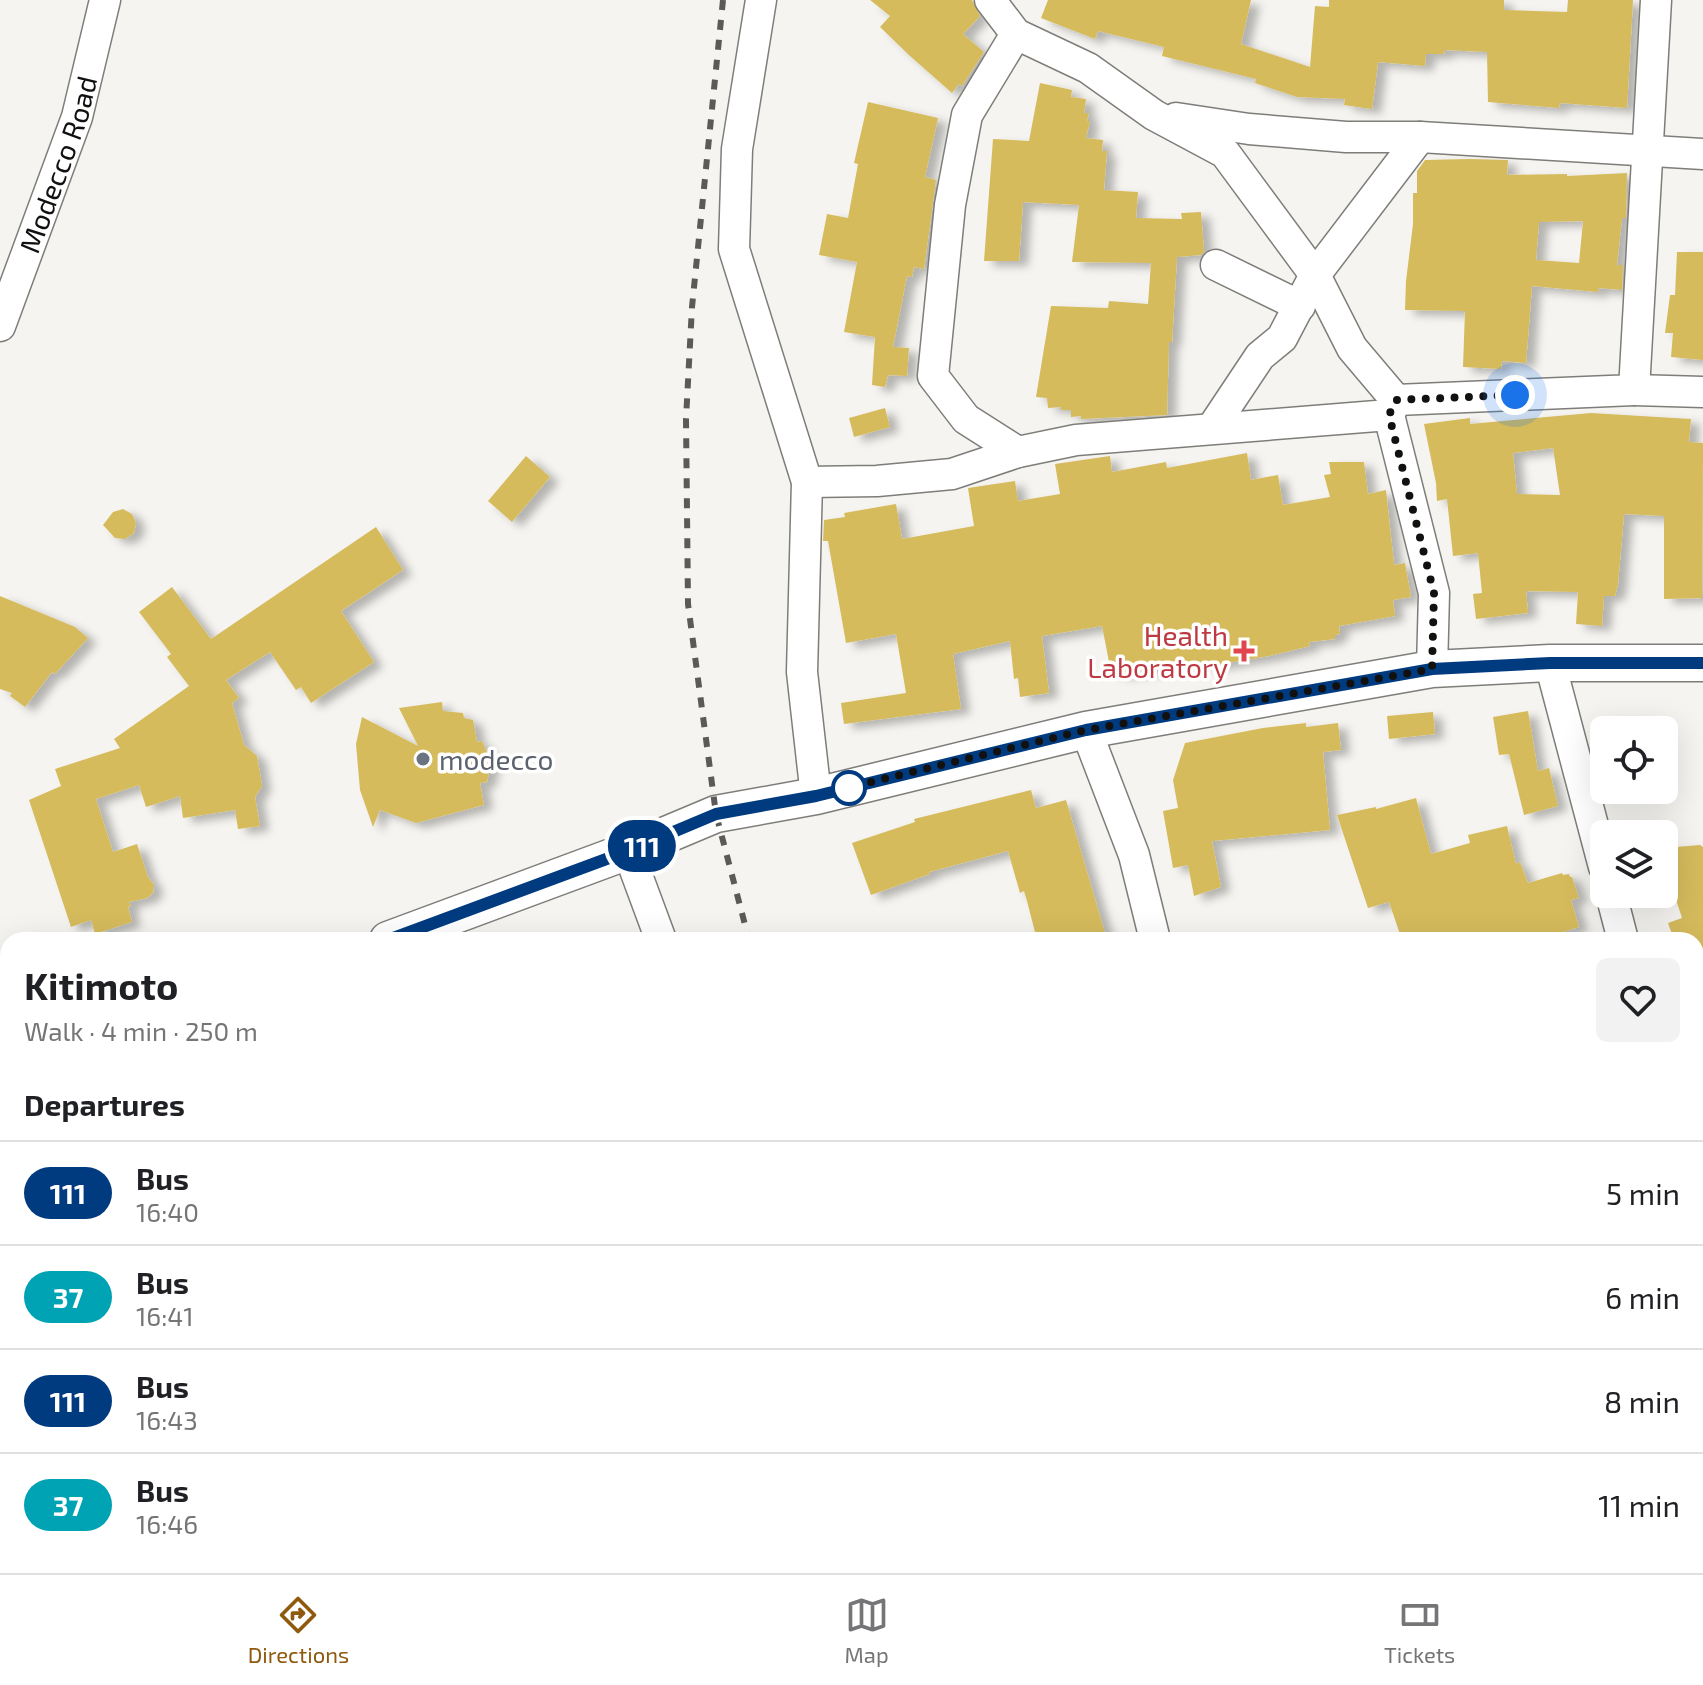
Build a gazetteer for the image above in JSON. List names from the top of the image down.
{
  "streets": {
    "street": ["Modecco Road"]
  },
  "places": {
    "health": ["Health Laboratory"],
    "other": ["modecco"]
  },
  "lines": ["bus line 111"],
  "page": {
    "on_map": "111",
    "heading": [
      ["Kitimoto", "Walk · 4 min · 250 m"],
      "Departures"
    ],
    "list": [
      {
        "mark": "111",
        "name": "Bus",
        "note": "16:40",
        "value": "5 min"
      },
      {
        "mark": "37",
        "name": "Bus",
        "note": "16:41",
        "value": "6 min"
      },
      {
        "mark": "111",
        "name": "Bus",
        "note": "16:43",
        "value": "8 min"
      },
      {
        "mark": "37",
        "name": "Bus",
        "note": "16:46",
        "value": "11 min"
      }
    ],
    "tabs": ["Directions", "Map", "Tickets"]
  }
}
